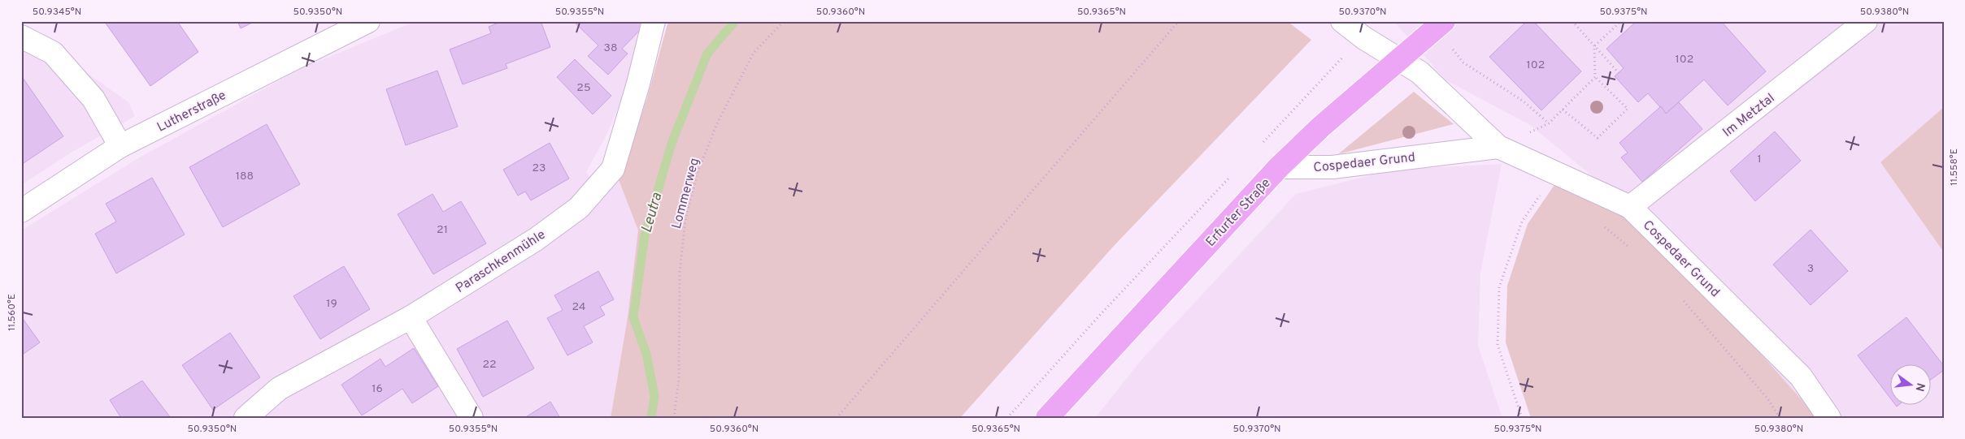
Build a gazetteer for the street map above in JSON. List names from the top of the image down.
{
  "streets": {
    "main road": ["Erfurter Straße"],
    "street": [
      "Lutherstraße",
      "Im Metztal",
      "Cospedaer Grund",
      "Paraschkenmühle"
    ],
    "path": ["Lommerweg"]
  },
  "crossings": [
    ["Im Metztal", "Cospedaer Grund"],
    ["Cospedaer Grund", "Erfurter Straße"]
  ],
  "water": ["Leutra"],
  "house_numbers": [
    "38",
    "102",
    "102",
    "25",
    "1",
    "23",
    "188",
    "21",
    "3",
    "19",
    "24",
    "22",
    "16"
  ],
  "north": "right",
  "coordinates": [
    "50.9345°N",
    "50.9350°N",
    "50.9355°N",
    "50.9360°N",
    "50.9365°N",
    "50.9370°N",
    "50.9375°N",
    "50.9380°N",
    "11.558°E",
    "11.560°E"
  ]
}
